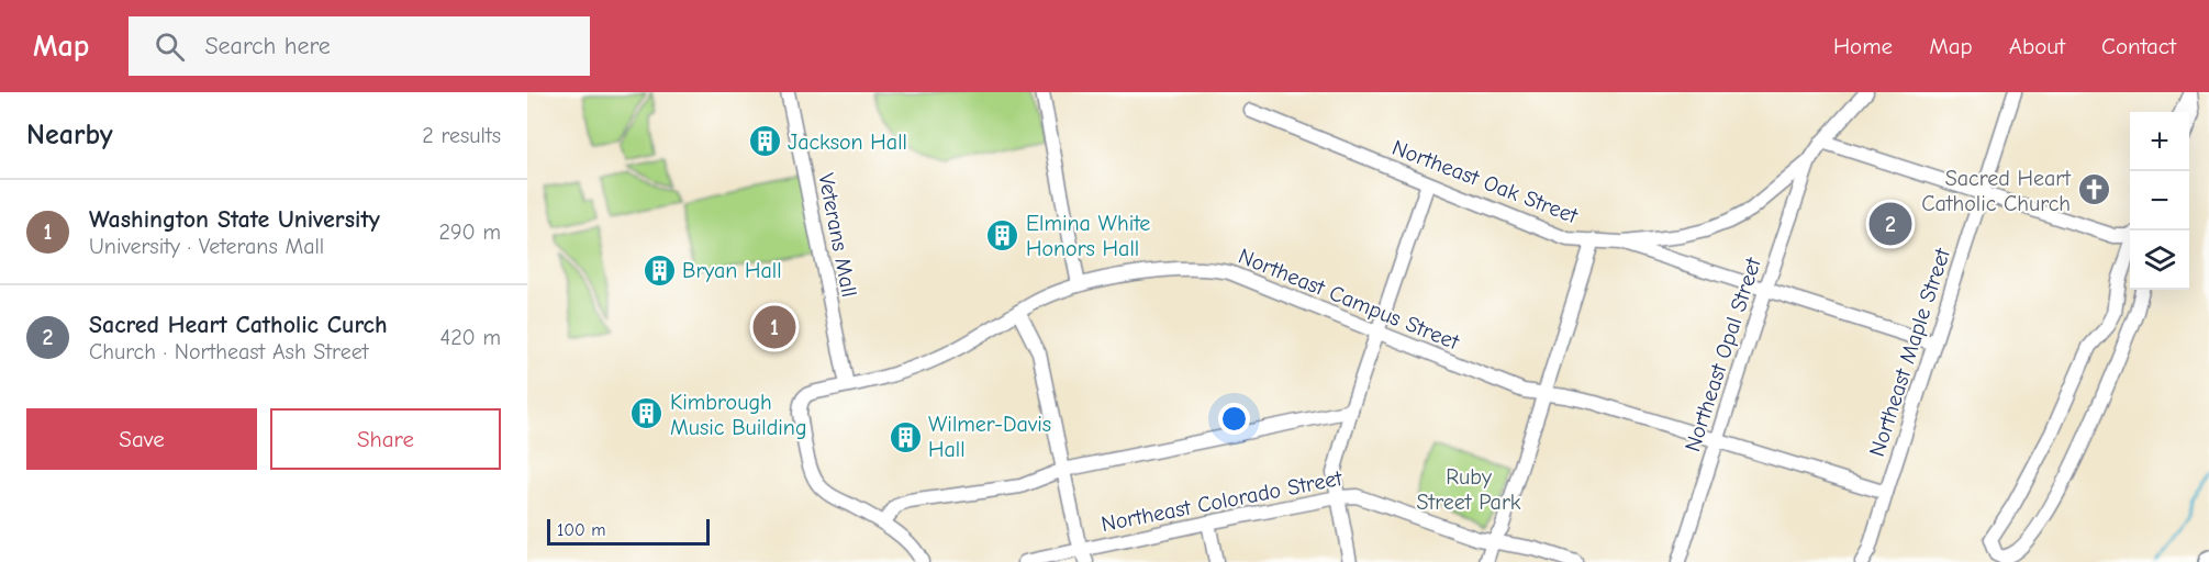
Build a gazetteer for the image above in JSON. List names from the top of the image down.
{
  "streets": {
    "street": [
      "Northeast Oak Street",
      "Veterans Mall",
      "Northeast Campus Street",
      "Northeast Maple Street",
      "Northeast Opal Street",
      "Northeast Colorado Street"
    ]
  },
  "crossings": [
    ["Northeast Oak Street", "Northeast Maple Street"],
    ["Northeast Oak Street", "Northeast Opal Street"],
    ["Veterans Mall", "Northeast Campus Street"],
    ["Northeast Campus Street", "Northeast Maple Street"],
    ["Northeast Campus Street", "Northeast Opal Street"]
  ],
  "parks": ["Ruby Street Park"],
  "places": {
    "building": [
      "Jackson Hall",
      "Elmina White Honors Hall",
      "Bryan Hall",
      "Kimbrough Music Building",
      "Wilmer-Davis Hall"
    ],
    "church": ["Sacred Heart Catholic Church"]
  },
  "scale_bar": "100 m",
  "page": {
    "header": "Map",
    "search": "Search here",
    "nav": [
      "Home",
      "Map",
      "About",
      "Contact"
    ],
    "heading": ["Nearby", "2 results"],
    "map_buttons": ["+", "−"],
    "list": [
      {
        "mark": "1",
        "name": "Washington State University",
        "note": "University · Veterans Mall",
        "value": "290 m"
      },
      {
        "mark": "2",
        "name": "Sacred Heart Catholic Curch",
        "note": "Church · Northeast Ash Street",
        "value": "420 m"
      }
    ],
    "pins": ["2", "1"],
    "buttons": ["Save", "Share"],
    "scale": "100 m"
  }
}
